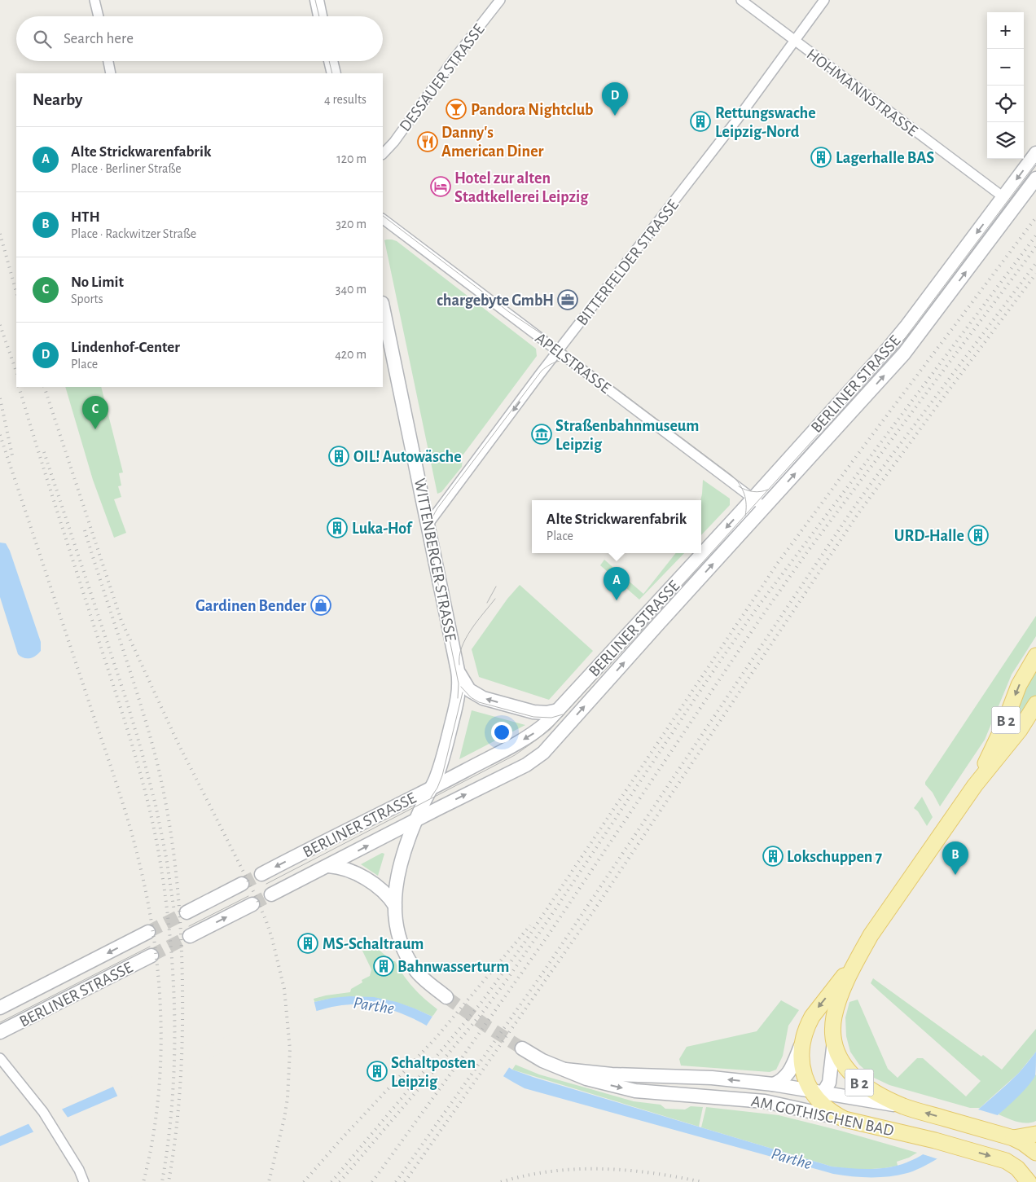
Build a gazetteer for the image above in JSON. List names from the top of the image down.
{
  "streets": {
    "main road": [
      "BERLINER STRASSE",
      "WITTENBERGER STRASSE",
      "B 2",
      "AM GOTHISCHEN BAD"
    ],
    "street": [
      "DESSAUER STRASSE",
      "HOHMANNSTRASSE",
      "BITTERFELDER STRASSE",
      "APELSTRASSE"
    ]
  },
  "crossings": [
    ["HOHMANNSTRASSE", "BITTERFELDER STRASSE"],
    ["HOHMANNSTRASSE", "BERLINER STRASSE"],
    ["BITTERFELDER STRASSE", "APELSTRASSE"],
    ["BITTERFELDER STRASSE", "WITTENBERGER STRASSE"],
    ["APELSTRASSE", "BERLINER STRASSE"],
    ["BERLINER STRASSE", "WITTENBERGER STRASSE"],
    ["B 2", "AM GOTHISCHEN BAD"]
  ],
  "water": ["Parthe"],
  "places": {
    "bar": ["Pandora Nightclub"],
    "building": [
      "Rettungswache Leipzig-Nord",
      "Lagerhalle BAS",
      "OIL! Autowäsche",
      "Luka-Hof",
      "URD-Halle",
      "Lokschuppen 7",
      "MS-Schaltraum",
      "Bahnwasserturm",
      "Schaltposten Leipzig"
    ],
    "restaurant": ["Danny's American Diner"],
    "hotel": ["Hotel zur alten Stadtkellerei Leipzig"],
    "office": ["chargebyte GmbH"],
    "museum": ["Straßenbahnmuseum Leipzig"],
    "shop": ["Gardinen Bender"]
  },
  "page": {
    "map_buttons": ["+", "−"],
    "search": "Search here",
    "heading": ["Nearby", "4 results"],
    "pins": [
      "D",
      "C",
      "A",
      "B"
    ],
    "list": [
      {
        "mark": "A",
        "name": "Alte Strickwarenfabrik",
        "note": "Place · Berliner Straße",
        "value": "120 m"
      },
      {
        "mark": "B",
        "name": "HTH",
        "note": "Place · Rackwitzer Straße",
        "value": "320 m"
      },
      {
        "mark": "C",
        "name": "No Limit",
        "note": "Sports",
        "value": "340 m"
      },
      {
        "mark": "D",
        "name": "Lindenhof-Center",
        "note": "Place",
        "value": "420 m"
      }
    ],
    "popup": ["Alte Strickwarenfabrik", "Place"]
  }
}
